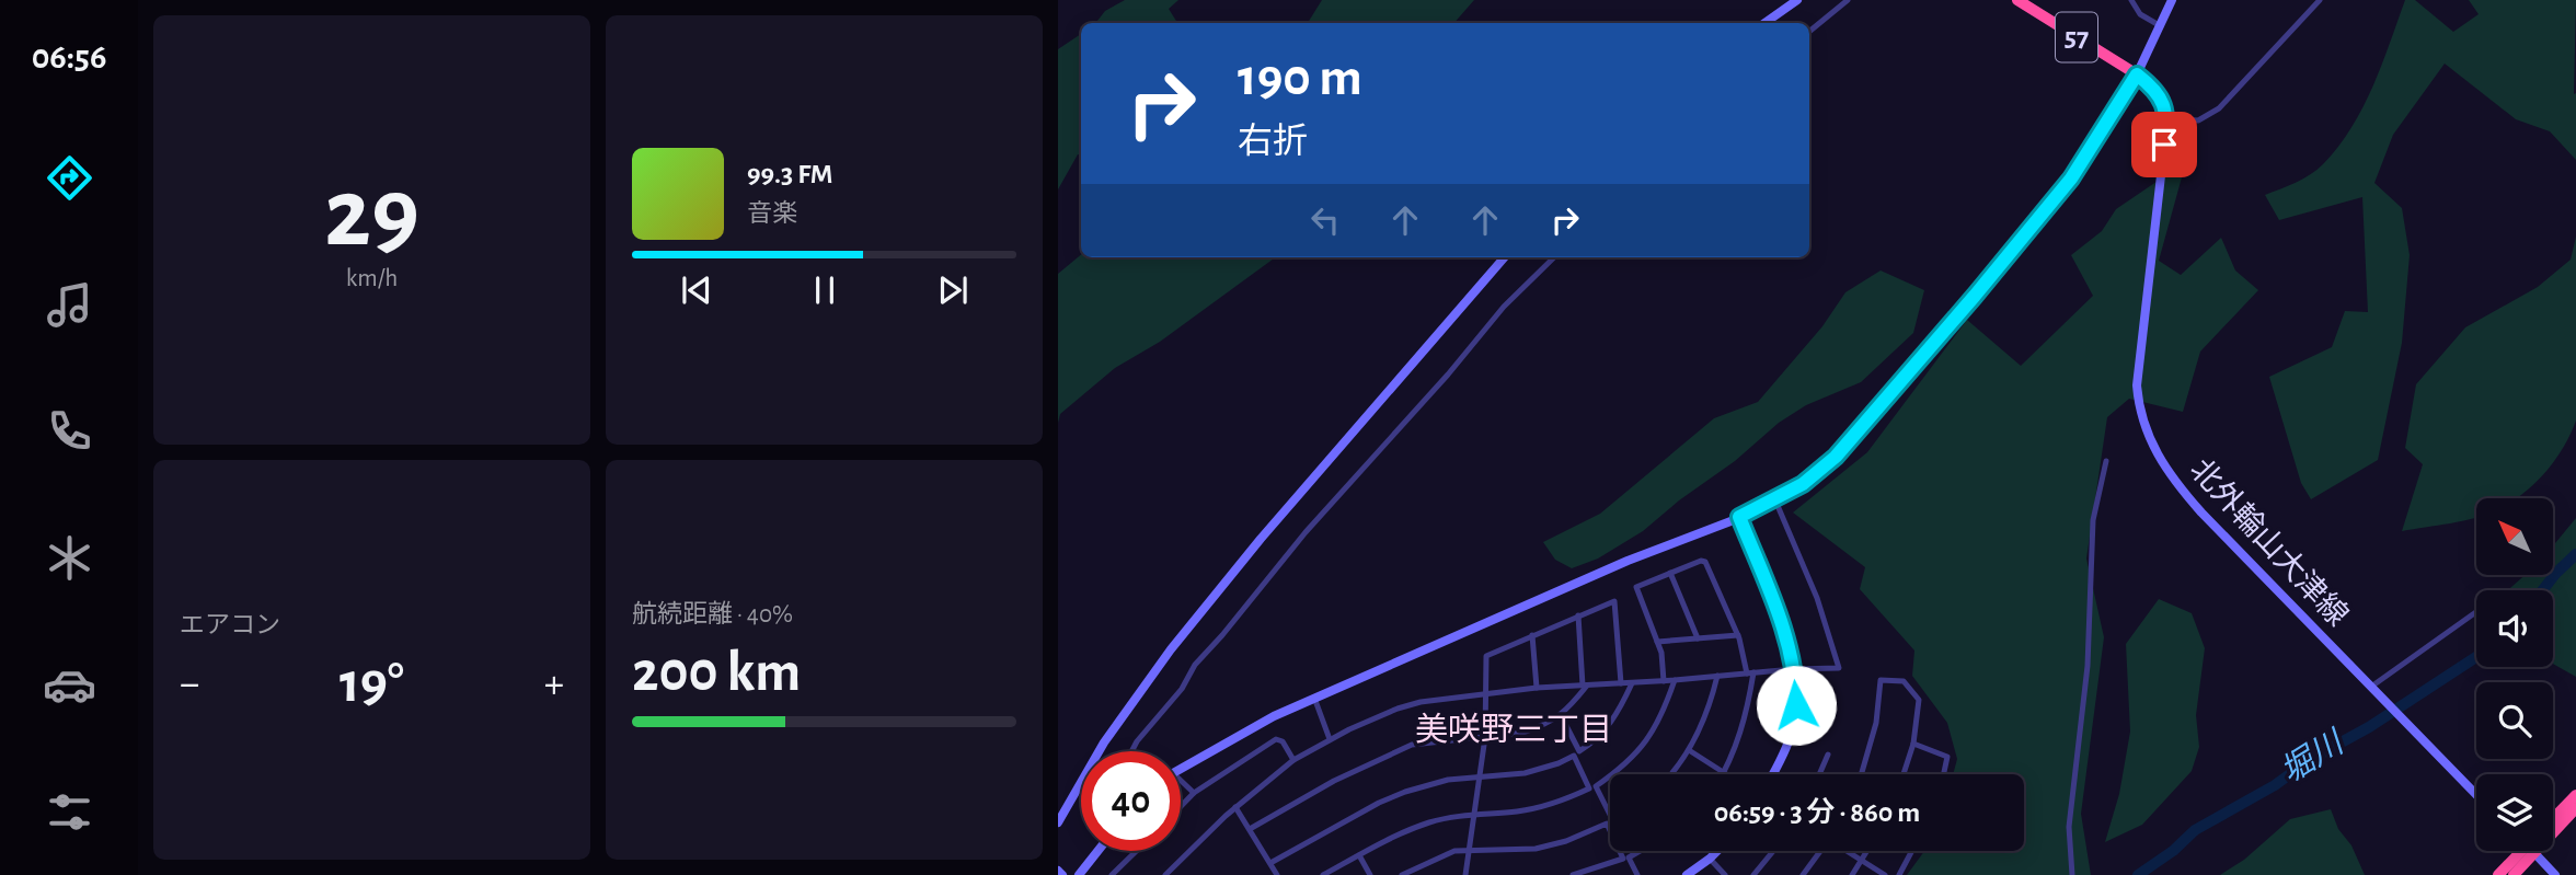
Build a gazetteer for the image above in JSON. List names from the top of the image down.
{
  "streets": {
    "highway": ["57"],
    "street": ["北外輪山大津線"]
  },
  "districts": ["美咲野三丁目"],
  "water": ["堀川"],
  "north": "top left",
  "page": {
    "tabs": "06:56",
    "tile": [
      ["29", "km/h"],
      "エアコン",
      ["航続距離 · 40%", "200 km"]
    ],
    "turn": ["190 m", "右折"],
    "song": ["99.3 FM", "音楽"],
    "heat": ["−", "19°", "+"],
    "limit": "40",
    "trip": "06:59 · 3 分 · 860 m"
  }
}
